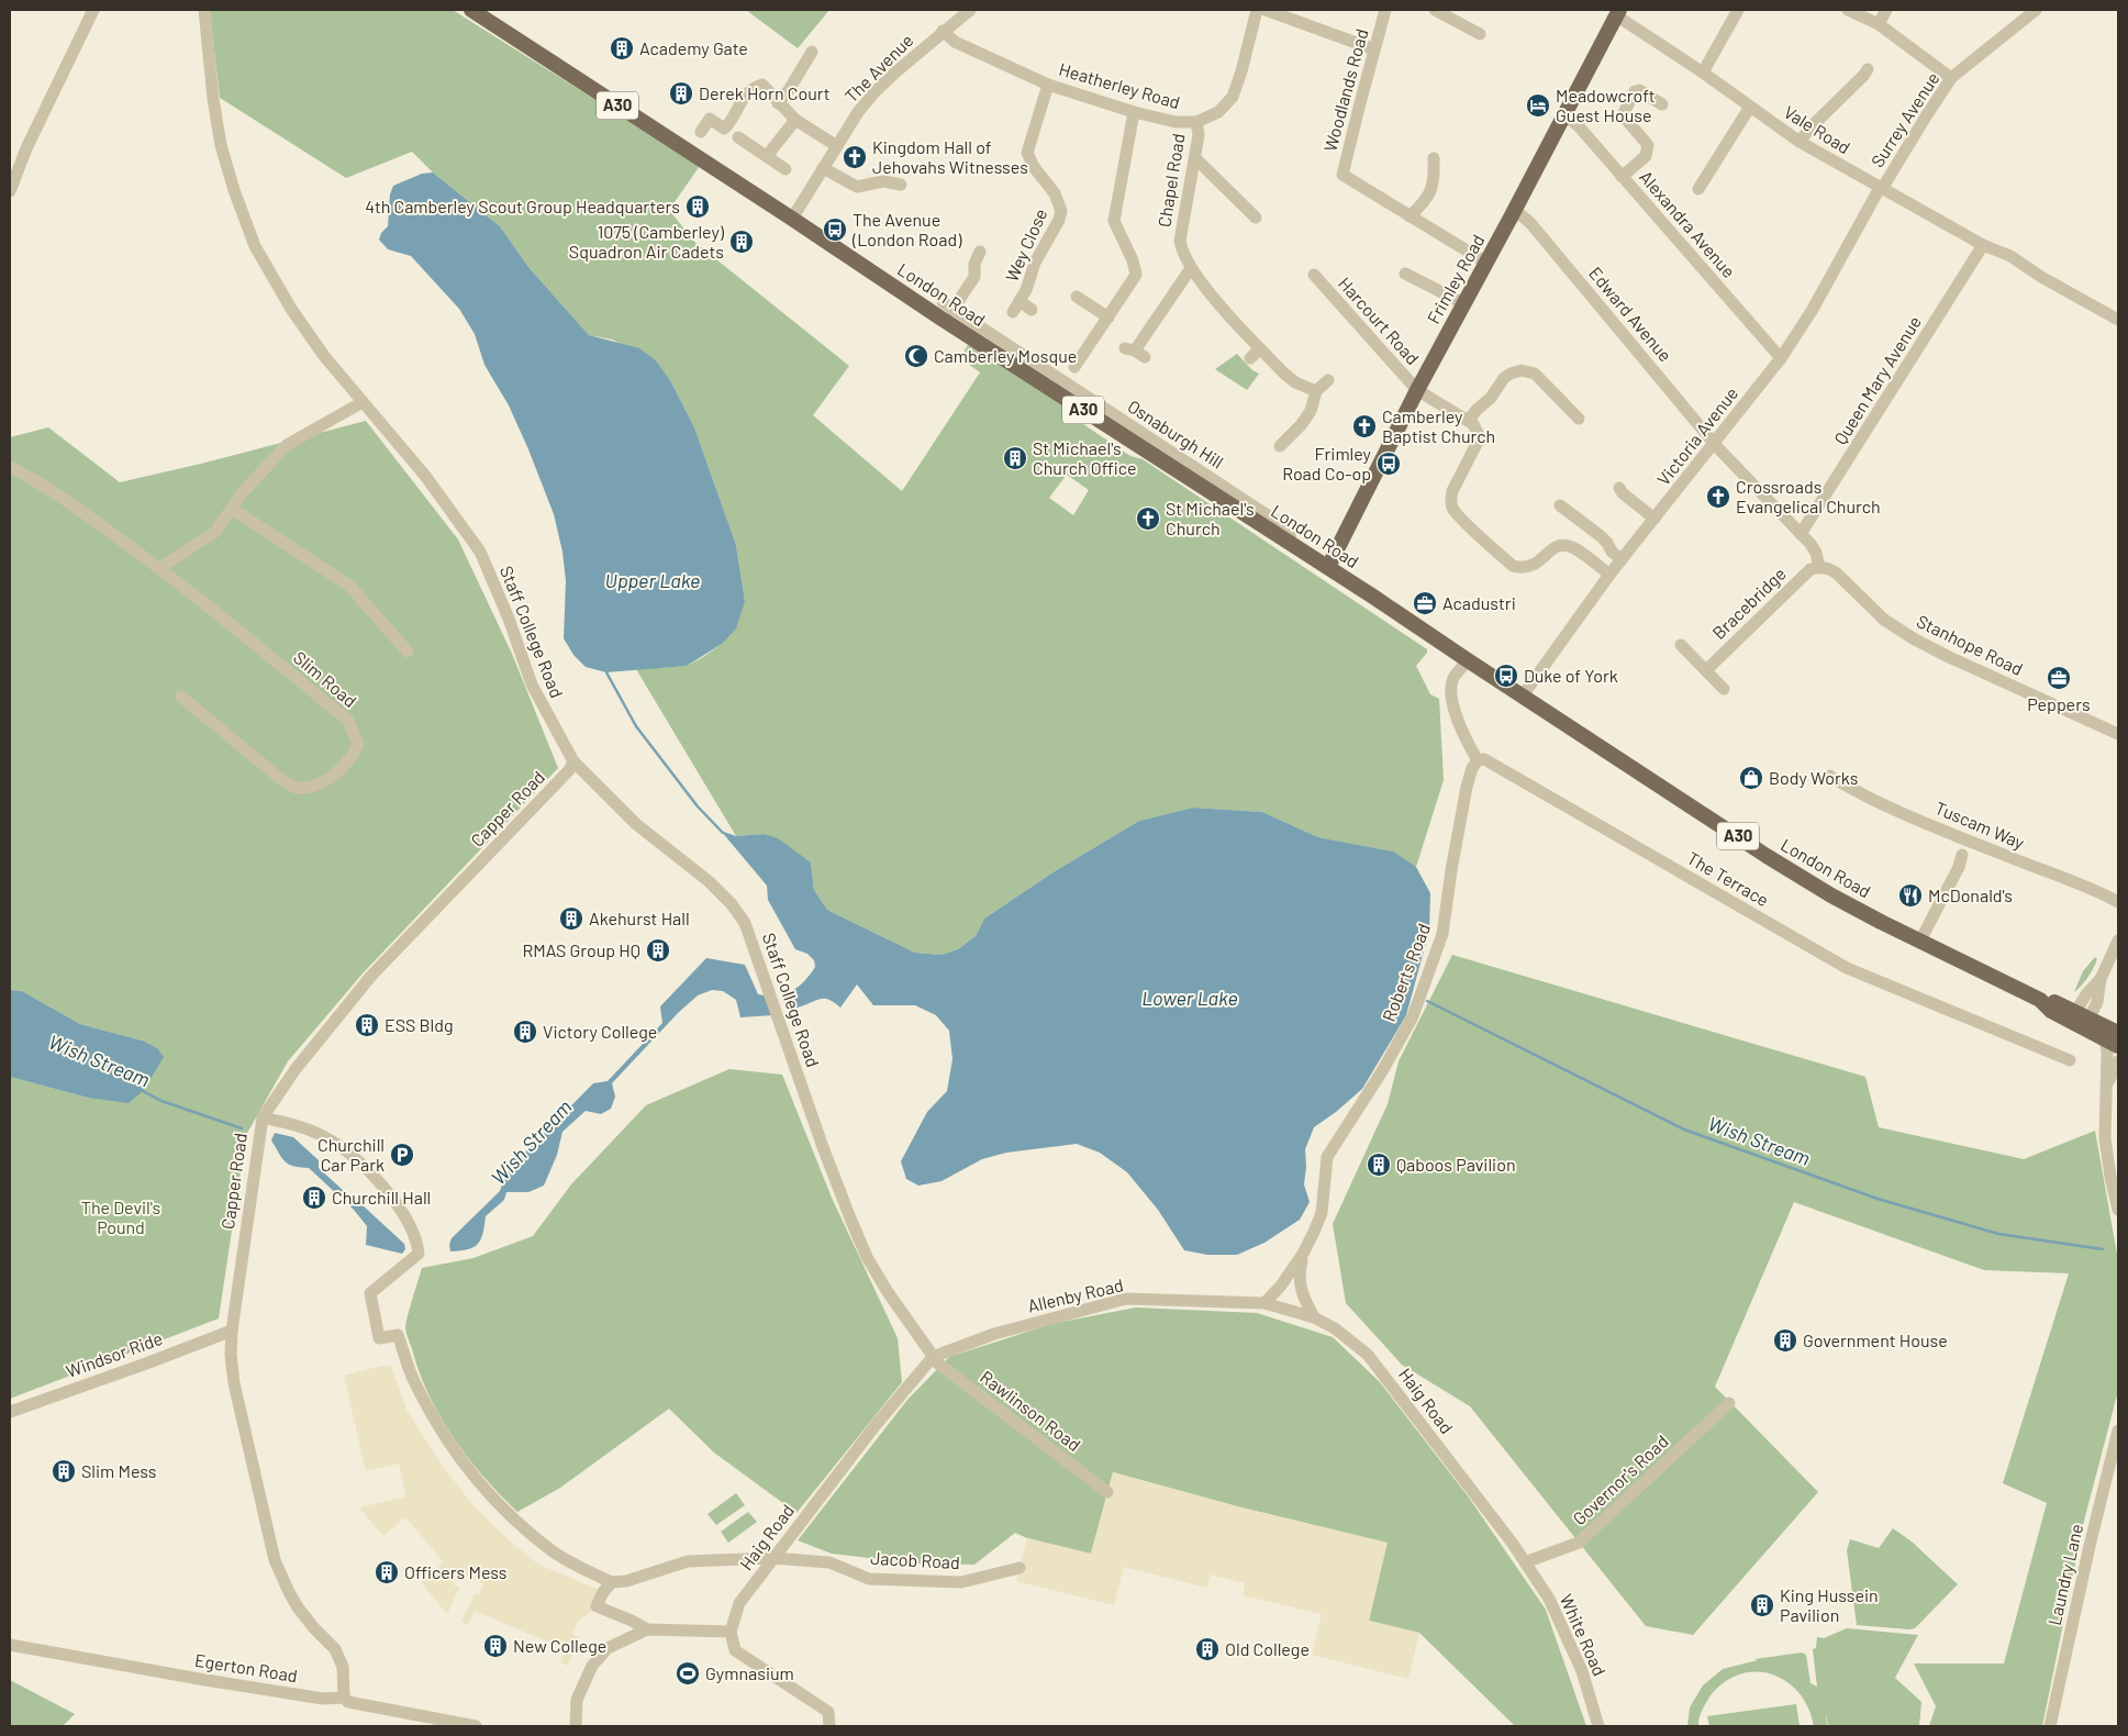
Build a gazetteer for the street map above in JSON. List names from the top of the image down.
{
  "streets": {
    "main road": ["A30", "Frimley Road", "London Road"],
    "street": [
      "The Avenue",
      "Heatherley Road",
      "Woodlands Road",
      "Surrey Avenue",
      "Vale Road",
      "Chapel Road",
      "Alexandra Avenue",
      "Wey Close",
      "Edward Avenue",
      "Harcourt Road",
      "Queen Mary Avenue",
      "Victoria Avenue",
      "Bracebridge",
      "Staff College Road",
      "Stanhope Road",
      "Slim Road",
      "Capper Road",
      "Tuscam Way",
      "The Terrace",
      "Roberts Road",
      "Allenby Road",
      "Windsor Ride",
      "Haig Road",
      "Rawlinson Road",
      "Governor's Road",
      "Jacob Road",
      "Laundry Lane",
      "White Road",
      "Egerton Road"
    ]
  },
  "crossings": [
    ["The Avenue", "Heatherley Road"],
    ["The Avenue", "London Road"],
    ["Heatherley Road", "Chapel Road"],
    ["Heatherley Road", "Wey Close"],
    ["Woodlands Road", "Frimley Road"],
    ["Surrey Avenue", "Vale Road"],
    ["Surrey Avenue", "Victoria Avenue"],
    ["Vale Road", "Frimley Road"],
    ["Vale Road", "Queen Mary Avenue"],
    ["Vale Road", "Victoria Avenue"],
    ["Alexandra Avenue", "Frimley Road"],
    ["Alexandra Avenue", "Victoria Avenue"],
    ["Frimley Road", "London Road"],
    ["Frimley Road", "Edward Avenue"],
    ["Frimley Road", "Harcourt Road"],
    ["London Road", "Victoria Avenue"],
    ["Edward Avenue", "Victoria Avenue"],
    ["Bracebridge", "Stanhope Road"],
    ["Staff College Road", "Capper Road"],
    ["Staff College Road", "Allenby Road"],
    ["Staff College Road", "Haig Road"],
    ["Staff College Road", "Rawlinson Road"],
    ["Capper Road", "Windsor Ride"],
    ["Capper Road", "Egerton Road"],
    ["The Terrace", "Roberts Road"],
    ["Allenby Road", "Haig Road"],
    ["Allenby Road", "Rawlinson Road"],
    ["Haig Road", "Rawlinson Road"],
    ["Haig Road", "Governor's Road"],
    ["Haig Road", "Jacob Road"],
    ["Haig Road", "White Road"],
    ["Governor's Road", "White Road"]
  ],
  "water": ["Upper Lake", "Lower Lake", "Wish Stream"],
  "parks": ["The Devil's Pound"],
  "places": {
    "building": [
      "Academy Gate",
      "Derek Horn Court",
      "4th Camberley Scout Group Headquarters",
      "1075 (Camberley) Squadron Air Cadets",
      "St Michael's Church Office",
      "Akehurst Hall",
      "RMAS Group HQ",
      "ESS Bldg",
      "Victory College",
      "Qaboos Pavilion",
      "Churchill Hall",
      "Government House",
      "Slim Mess",
      "Officers Mess",
      "King Hussein Pavilion",
      "New College",
      "Old College"
    ],
    "hotel": ["Meadowcroft Guest House"],
    "church": [
      "Kingdom Hall of Jehovahs Witnesses",
      "Camberley Baptist Church",
      "Crossroads Evangelical Church",
      "St Michael's Church"
    ],
    "bus stop": ["The Avenue (London Road)", "Frimley Road Co-op", "Duke of York"],
    "mosque": ["Camberley Mosque"],
    "office": ["Acadustri", "Peppers"],
    "shop": ["Body Works"],
    "restaurant": ["McDonald's"],
    "parking": ["Churchill Car Park"],
    "sports": ["Gymnasium"]
  }
}
